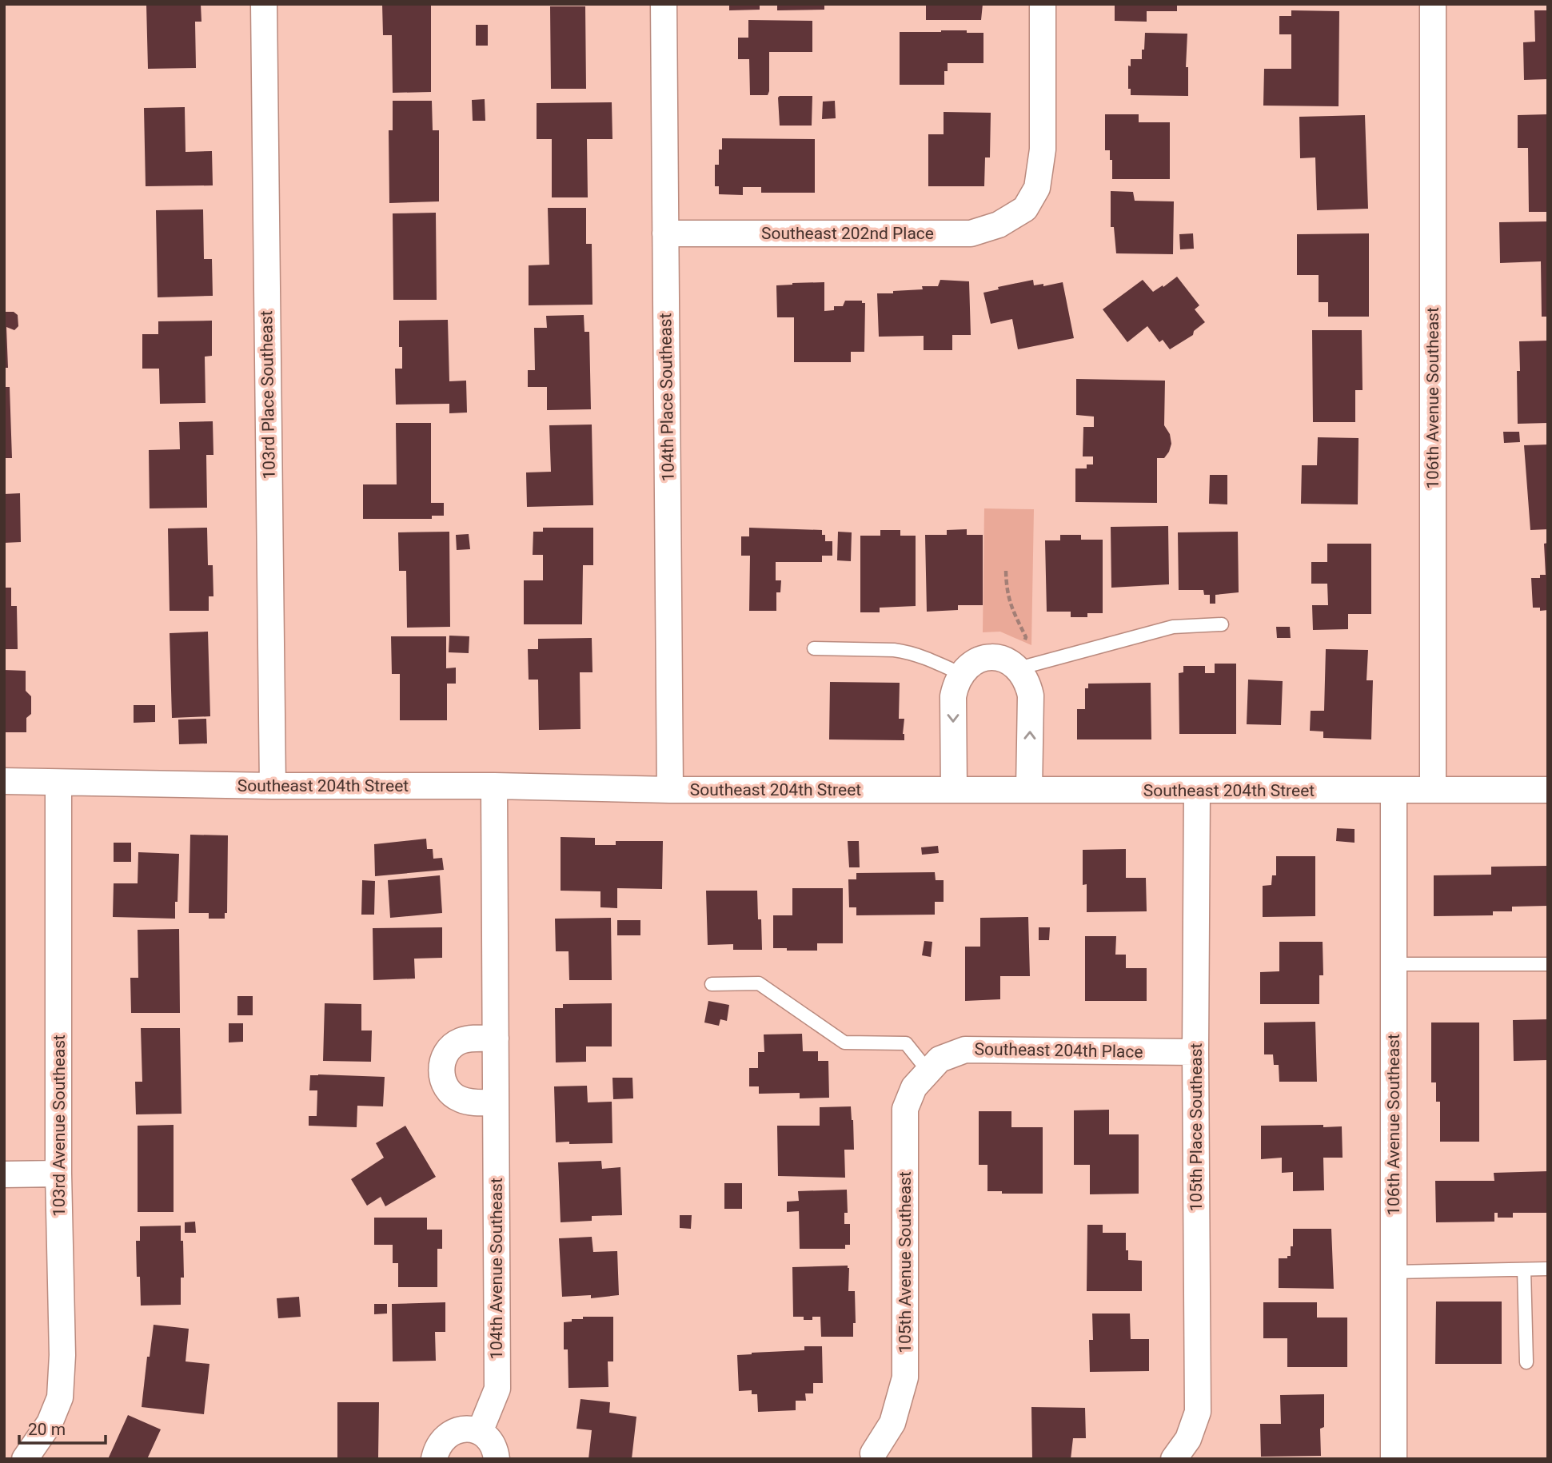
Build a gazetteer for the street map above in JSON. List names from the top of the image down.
{
  "streets": {
    "street": [
      "Southeast 202nd Place",
      "103rd Place Southeast",
      "104th Place Southeast",
      "106th Avenue Southeast",
      "Southeast 204th Street",
      "Southeast 204th Place",
      "103rd Avenue Southeast",
      "105th Place Southeast",
      "105th Avenue Southeast",
      "104th Avenue Southeast"
    ]
  },
  "crossings": [
    ["Southeast 202nd Place", "104th Place Southeast"],
    ["103rd Place Southeast", "Southeast 204th Street"],
    ["104th Place Southeast", "Southeast 204th Street"],
    ["106th Avenue Southeast", "Southeast 204th Street"],
    ["Southeast 204th Street", "103rd Avenue Southeast"],
    ["Southeast 204th Street", "105th Place Southeast"],
    ["Southeast 204th Street", "104th Avenue Southeast"],
    ["Southeast 204th Place", "105th Place Southeast"],
    ["Southeast 204th Place", "105th Avenue Southeast"]
  ],
  "scale_bar": "20 m"
}
